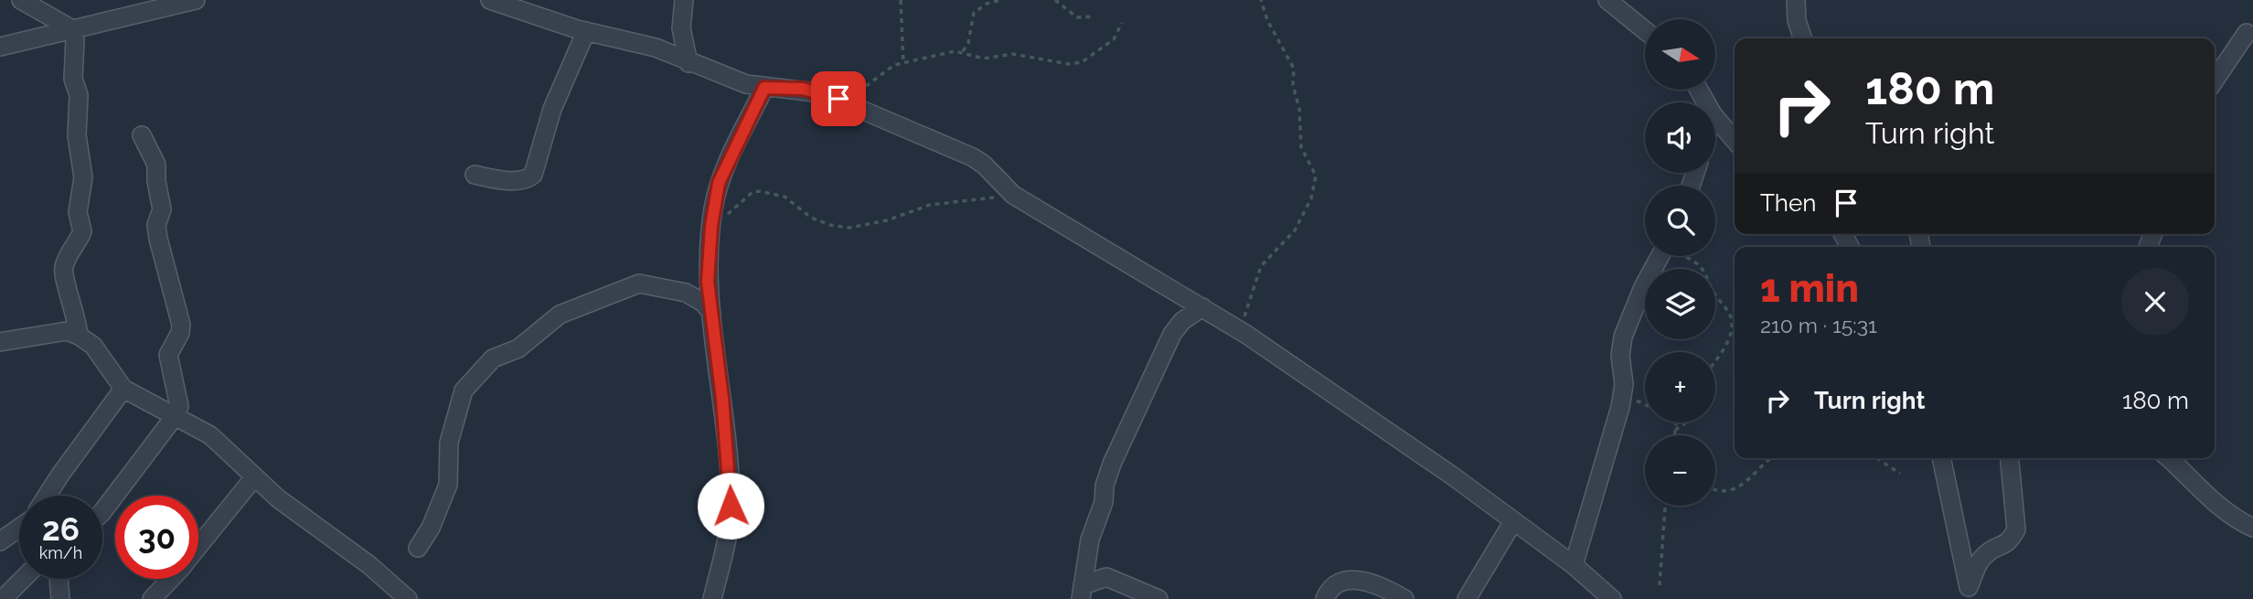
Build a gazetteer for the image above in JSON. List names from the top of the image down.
{
  "north": "right",
  "page": {
    "map_buttons": ["+", "−"],
    "turn": ["180 m", "Turn right"],
    "then": "Then",
    "heading": ["1 min", "210 m · 15:31"],
    "list": [
      {
        "name": "Turn right",
        "value": "180 m"
      }
    ],
    "speed": "26 km/h",
    "limit": "30"
  }
}
